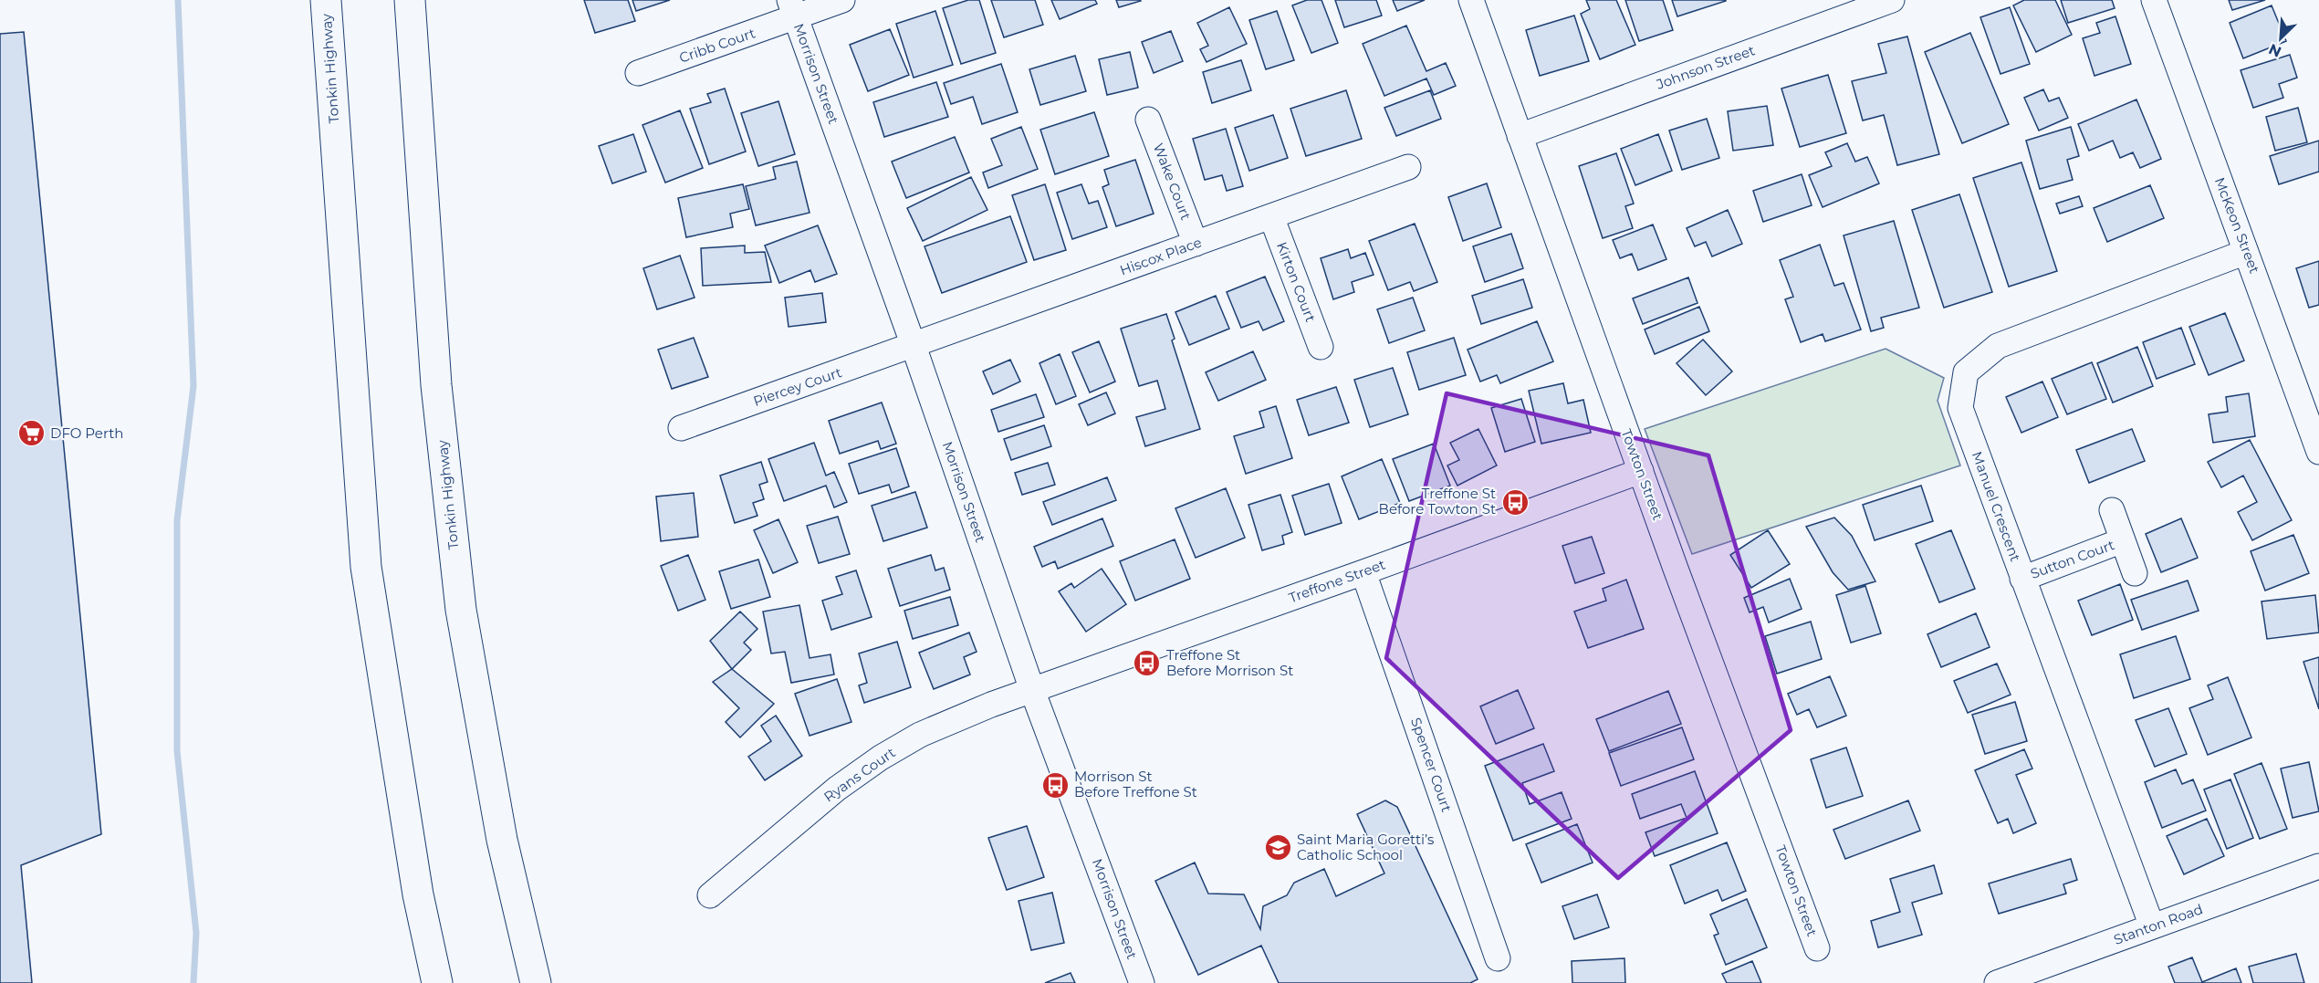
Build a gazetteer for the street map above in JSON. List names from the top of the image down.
{
  "streets": {
    "highway": ["Tonkin Highway"],
    "street": [
      "Cribb Court",
      "Johnson Street",
      "Morrison Street",
      "Wake Court",
      "McKeon Street",
      "Hiscox Place",
      "Kirton Court",
      "Piercey Court",
      "Towton Street",
      "Manuel Crescent",
      "Sutton Court",
      "Treffone Street",
      "Spencer Court",
      "Ryans Court",
      "Stanton Road"
    ]
  },
  "crossings": [
    ["Cribb Court", "Morrison Street"],
    ["Johnson Street", "Towton Street"],
    ["Morrison Street", "Hiscox Place"],
    ["Morrison Street", "Piercey Court"],
    ["Morrison Street", "Treffone Street"],
    ["Morrison Street", "Ryans Court"],
    ["Wake Court", "Hiscox Place"],
    ["McKeon Street", "Manuel Crescent"],
    ["Hiscox Place", "Kirton Court"],
    ["Hiscox Place", "Piercey Court"],
    ["Towton Street", "Treffone Street"],
    ["Manuel Crescent", "Sutton Court"],
    ["Manuel Crescent", "Stanton Road"],
    ["Treffone Street", "Spencer Court"],
    ["Treffone Street", "Ryans Court"]
  ],
  "places": {
    "supermarket": ["DFO Perth"],
    "bus stop": ["Treffone St Before Towton St", "Treffone St Before Morrison St", "Morrison St Before Treffone St"],
    "school or university": ["Saint Maria Goretti’s Catholic School"]
  },
  "north": "bottom left"
}
